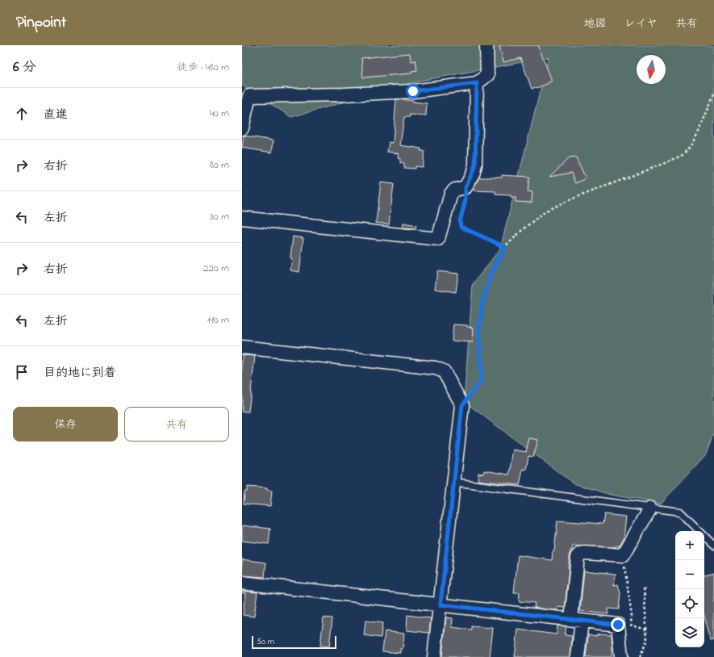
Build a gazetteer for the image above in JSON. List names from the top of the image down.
{
  "scale_bar": "50 m",
  "north": "bottom",
  "page": {
    "header": "Pinpoint",
    "nav": ["地図", "レイヤ", "共有"],
    "heading": ["6 分", "徒歩 · 480 m"],
    "list": [
      ["直進", "40 m"],
      ["右折", "80 m"],
      ["左折", "30 m"],
      ["右折", "220 m"],
      ["左折", "110 m"],
      "目的地に到着"
    ],
    "buttons": ["保存", "共有"],
    "map_buttons": ["+", "−"],
    "scale": "50 m"
  }
}
